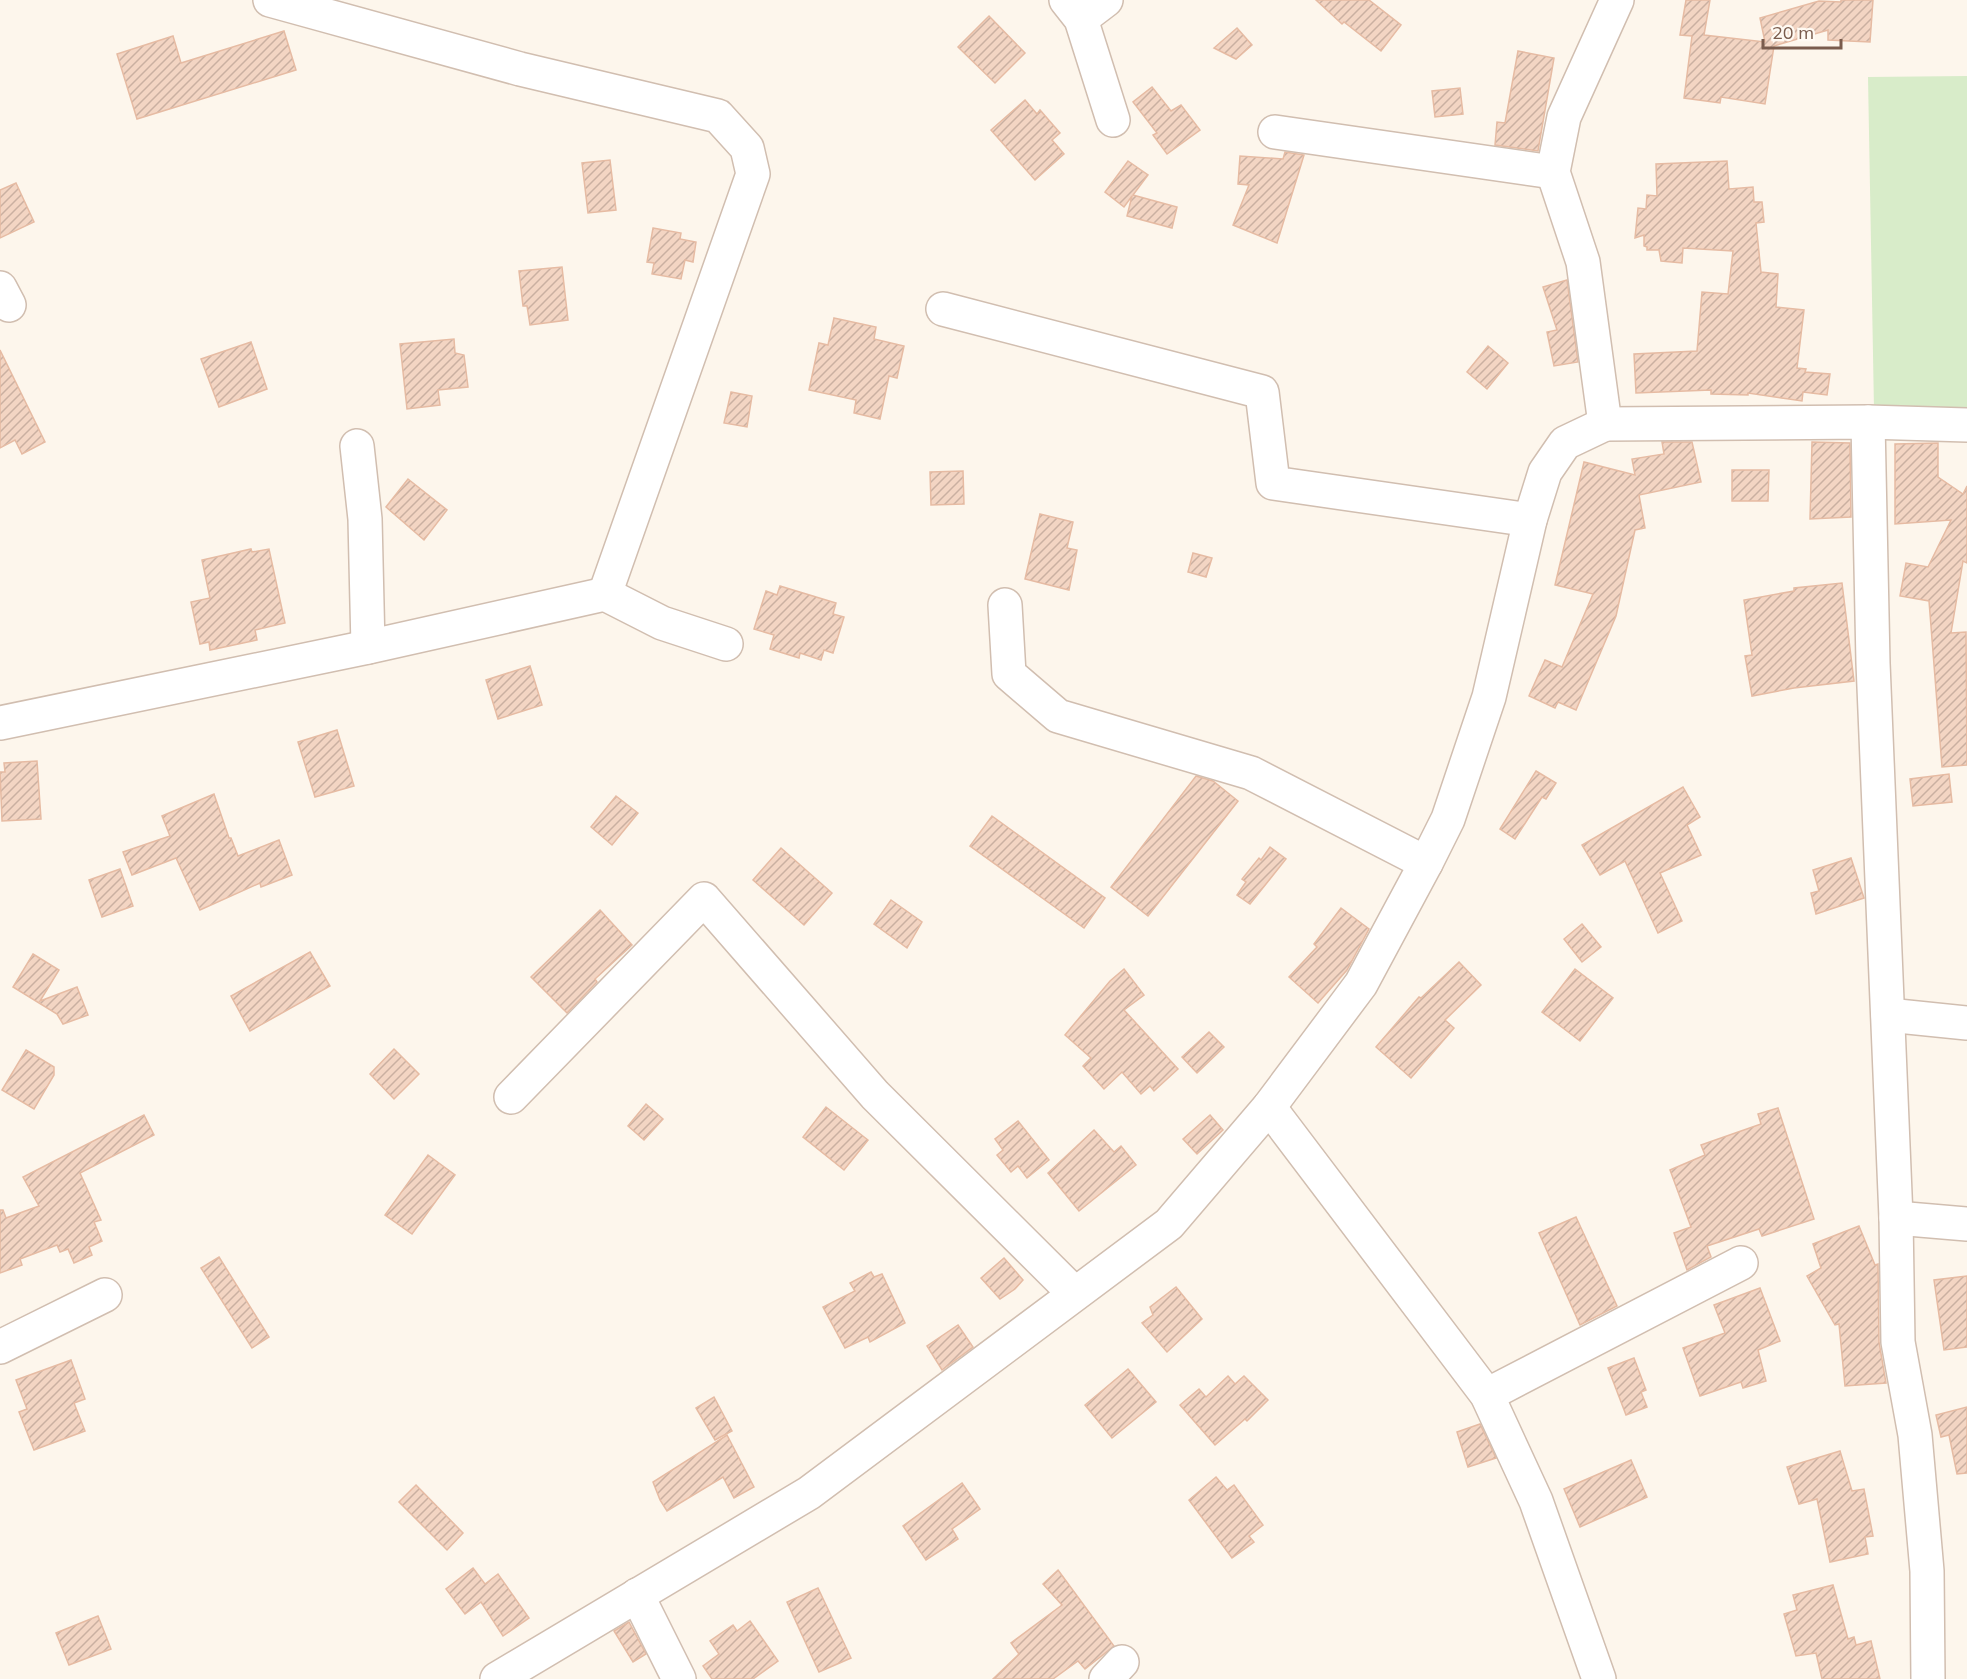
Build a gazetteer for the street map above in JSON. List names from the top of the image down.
{
  "scale_bar": "20 m"
}
